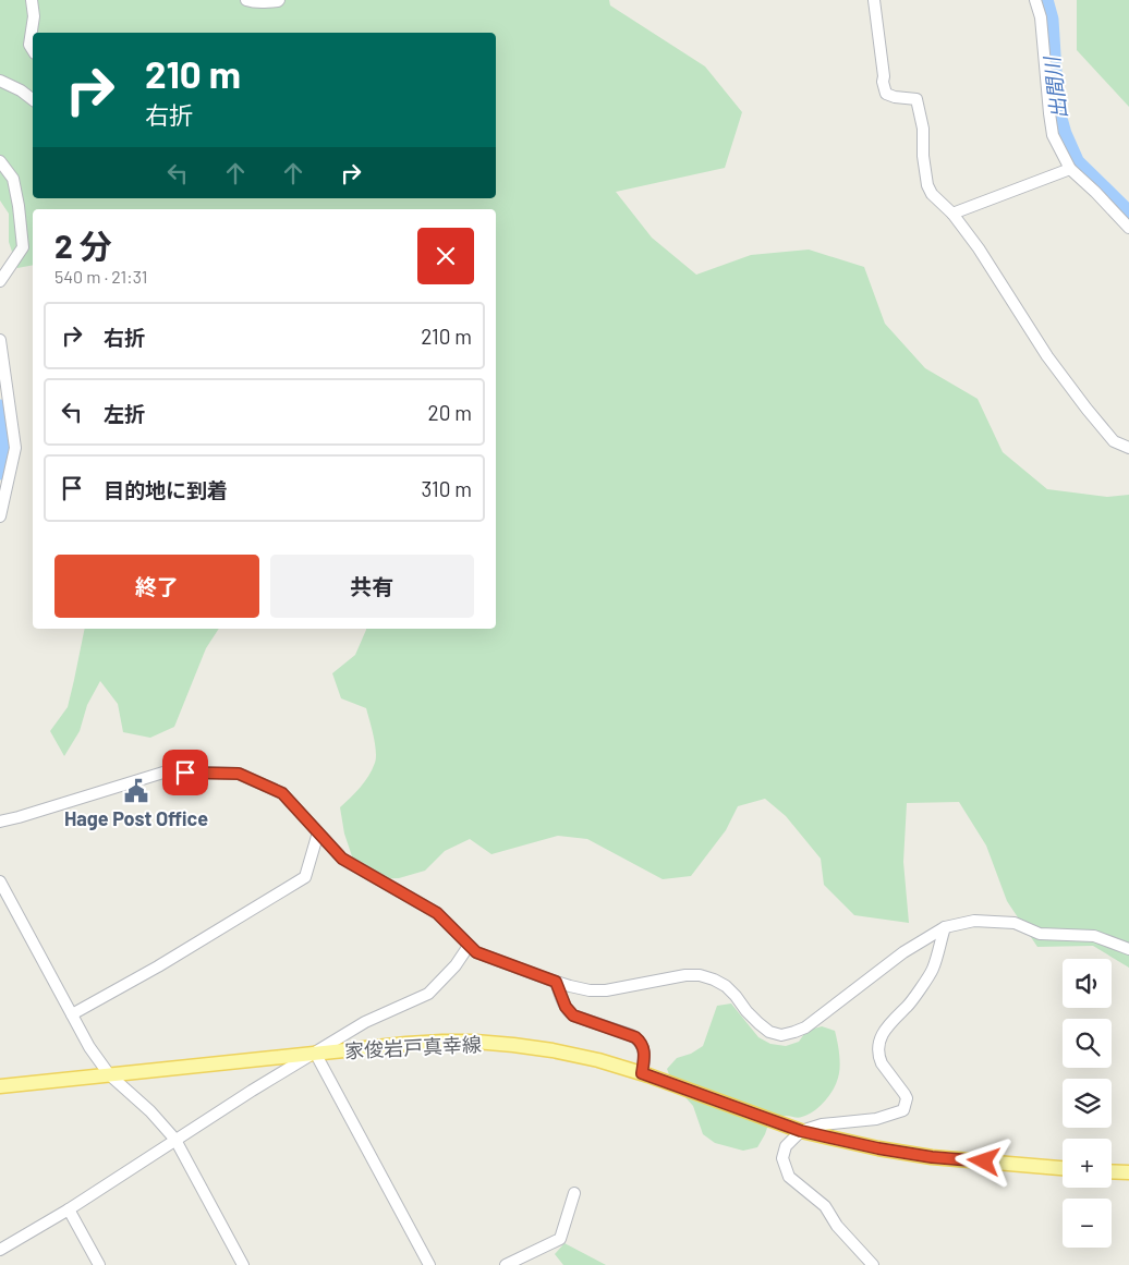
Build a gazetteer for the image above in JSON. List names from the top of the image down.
{
  "streets": {
    "main road": ["家俊岩戸真幸線"]
  },
  "water": ["出間川"],
  "places": {
    "public building": ["Hage Post Office"]
  },
  "page": {
    "turn": ["210 m", "右折"],
    "heading": ["2 分", "540 m · 21:31"],
    "list": [
      {
        "name": "右折",
        "value": "210 m"
      },
      {
        "name": "左折",
        "value": "20 m"
      },
      {
        "name": "目的地に到着",
        "value": "310 m"
      }
    ],
    "buttons": ["終了", "共有"],
    "map_buttons": ["+", "−"]
  }
}
